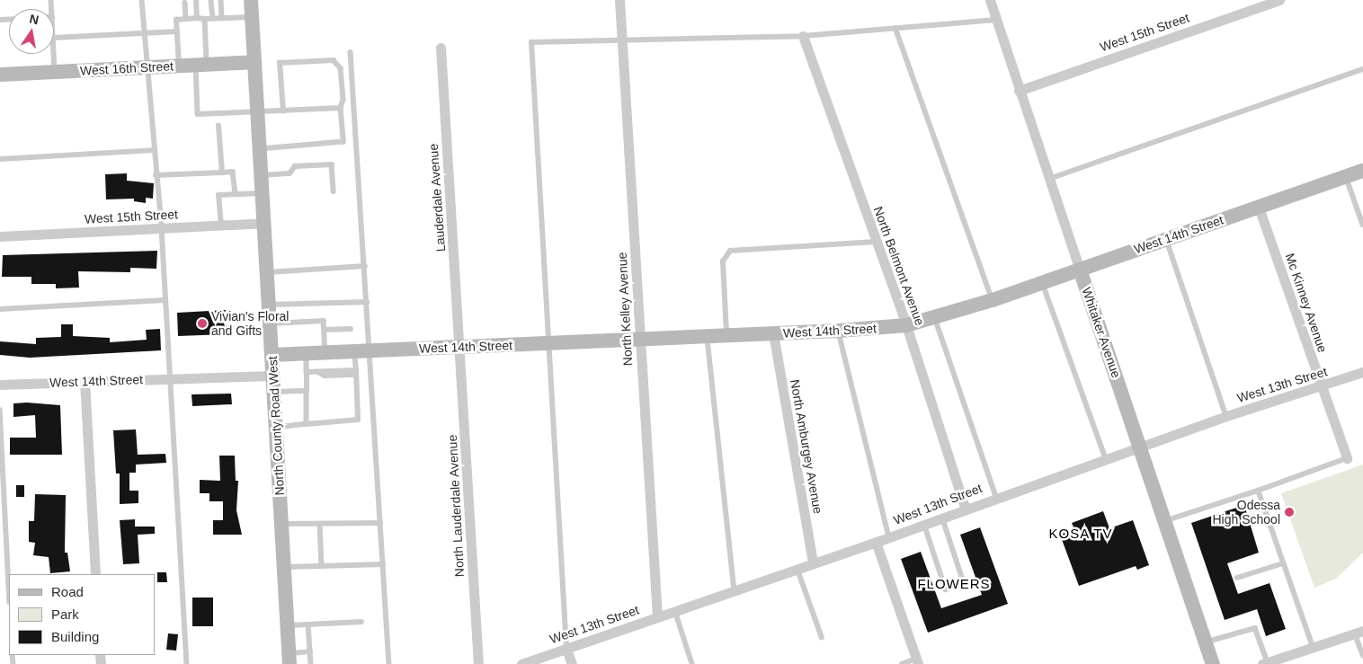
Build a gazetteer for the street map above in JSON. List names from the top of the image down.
{
  "streets": {
    "street": [
      "West 15th Street",
      "West 16th Street",
      "Lauderdale Avenue",
      "West 14th Street",
      "North Belmont Avenue",
      "Mc Kinney Avenue",
      "North Kelley Avenue",
      "Whitaker Avenue",
      "West 13th Street",
      "North County Road West",
      "North Amburgey Avenue",
      "North Lauderdale Avenue"
    ]
  },
  "crossings": [
    ["West 15th Street", "Whitaker Avenue"],
    ["West 15th Street", "North County Road West"],
    ["West 16th Street", "North County Road West"],
    ["Lauderdale Avenue", "West 14th Street"],
    ["Lauderdale Avenue", "North Lauderdale Avenue"],
    ["West 14th Street", "North Belmont Avenue"],
    ["West 14th Street", "Mc Kinney Avenue"],
    ["West 14th Street", "North Kelley Avenue"],
    ["West 14th Street", "Whitaker Avenue"],
    ["West 14th Street", "North County Road West"],
    ["West 14th Street", "North Amburgey Avenue"],
    ["West 14th Street", "North Lauderdale Avenue"],
    ["North Belmont Avenue", "West 13th Street"],
    ["Mc Kinney Avenue", "West 13th Street"],
    ["North Kelley Avenue", "West 13th Street"],
    ["Whitaker Avenue", "West 13th Street"],
    ["West 13th Street", "North Amburgey Avenue"]
  ],
  "districts": ["KOSA TV", "FLOWERS"],
  "places": ["Vivian's Floral and Gifts", "Odessa High School"],
  "legend": ["Road", "Park", "Building"],
  "north": "top"
}
